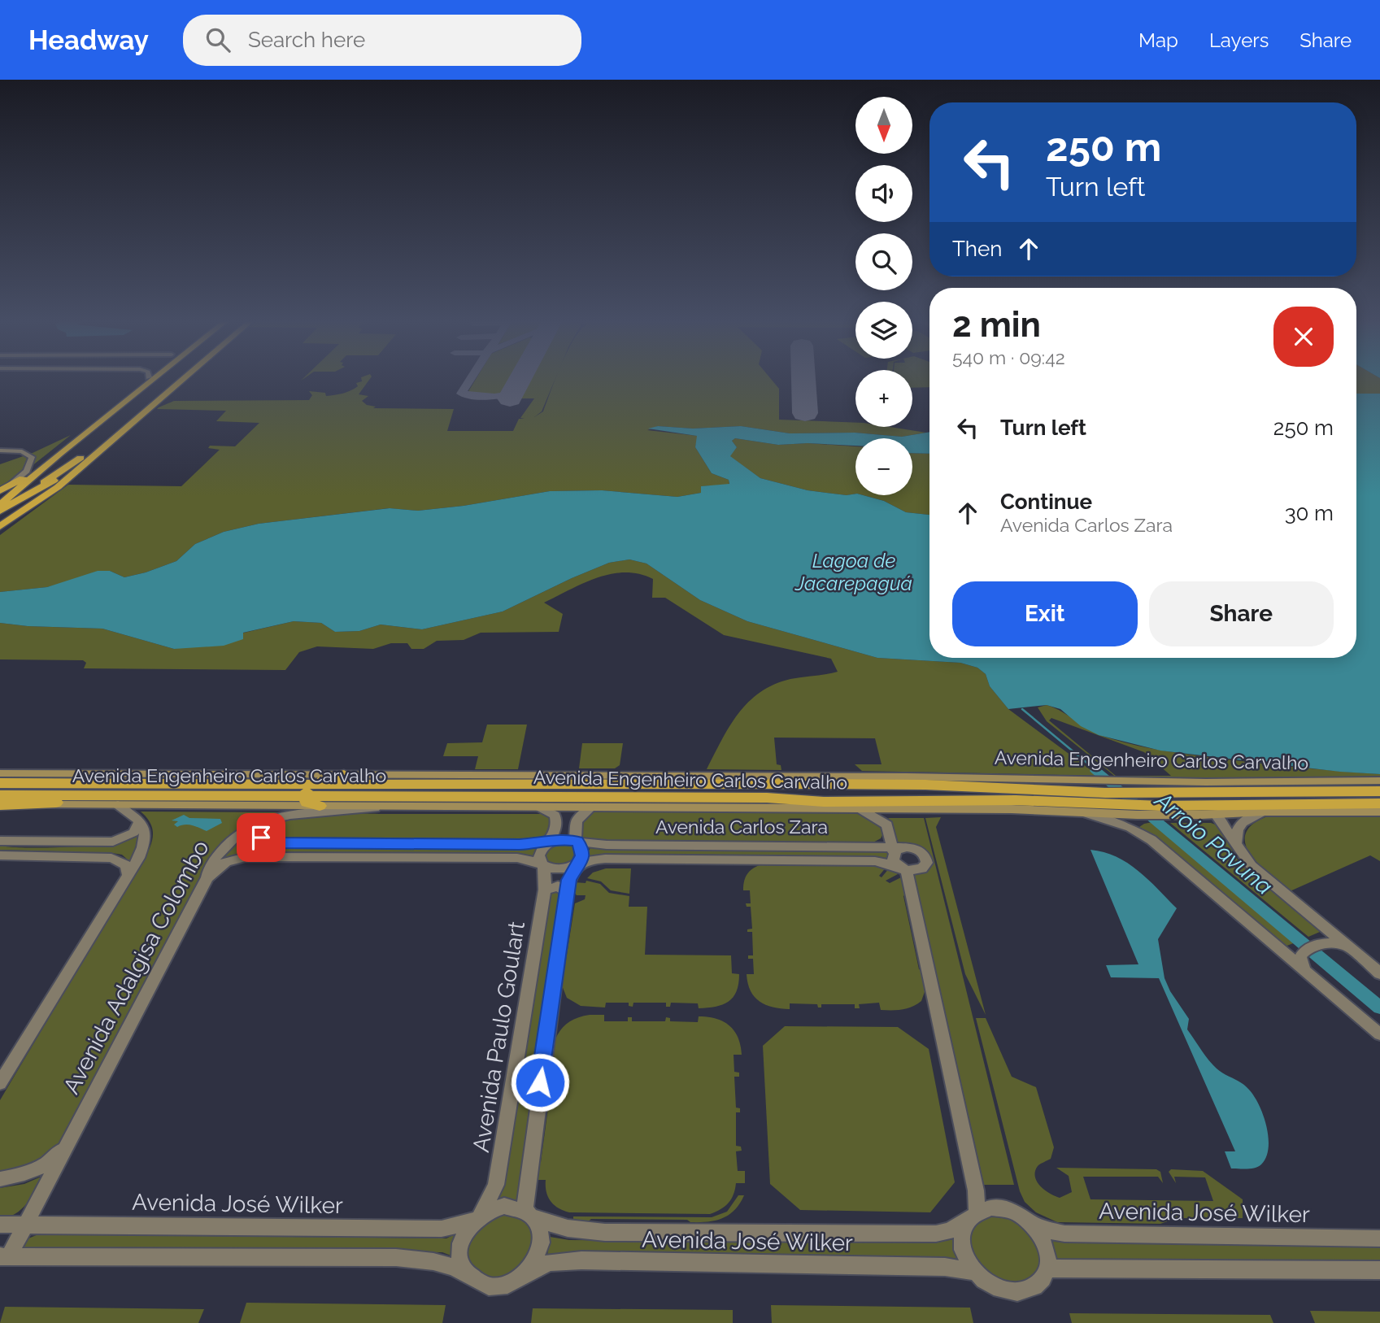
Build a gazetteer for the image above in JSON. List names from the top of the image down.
{
  "streets": {
    "highway": ["Avenida Engenheiro Carlos Carvalho"],
    "street": [
      "Avenida Carlos Zara",
      "Avenida Adalgisa Colombo",
      "Avenida Paulo Goulart",
      "Avenida José Wilker"
    ]
  },
  "crossings": [
    ["Avenida Engenheiro Carlos Carvalho", "Avenida Adalgisa Colombo"],
    ["Avenida Carlos Zara", "Avenida Paulo Goulart"],
    ["Avenida Adalgisa Colombo", "Avenida José Wilker"],
    ["Avenida Paulo Goulart", "Avenida José Wilker"]
  ],
  "water": ["Lagoa de Jacarepaguá", "Arroio Pavuna"],
  "north": "bottom",
  "page": {
    "header": "Headway",
    "search": "Search here",
    "nav": ["Map", "Layers", "Share"],
    "map_buttons": ["+", "−"],
    "turn": ["250 m", "Turn left"],
    "then": "Then",
    "heading": ["2 min", "540 m · 09:42"],
    "list": [
      {
        "name": "Turn left",
        "value": "250 m"
      },
      {
        "name": "Continue",
        "note": "Avenida Carlos Zara",
        "value": "30 m"
      }
    ],
    "buttons": ["Exit", "Share"]
  }
}
